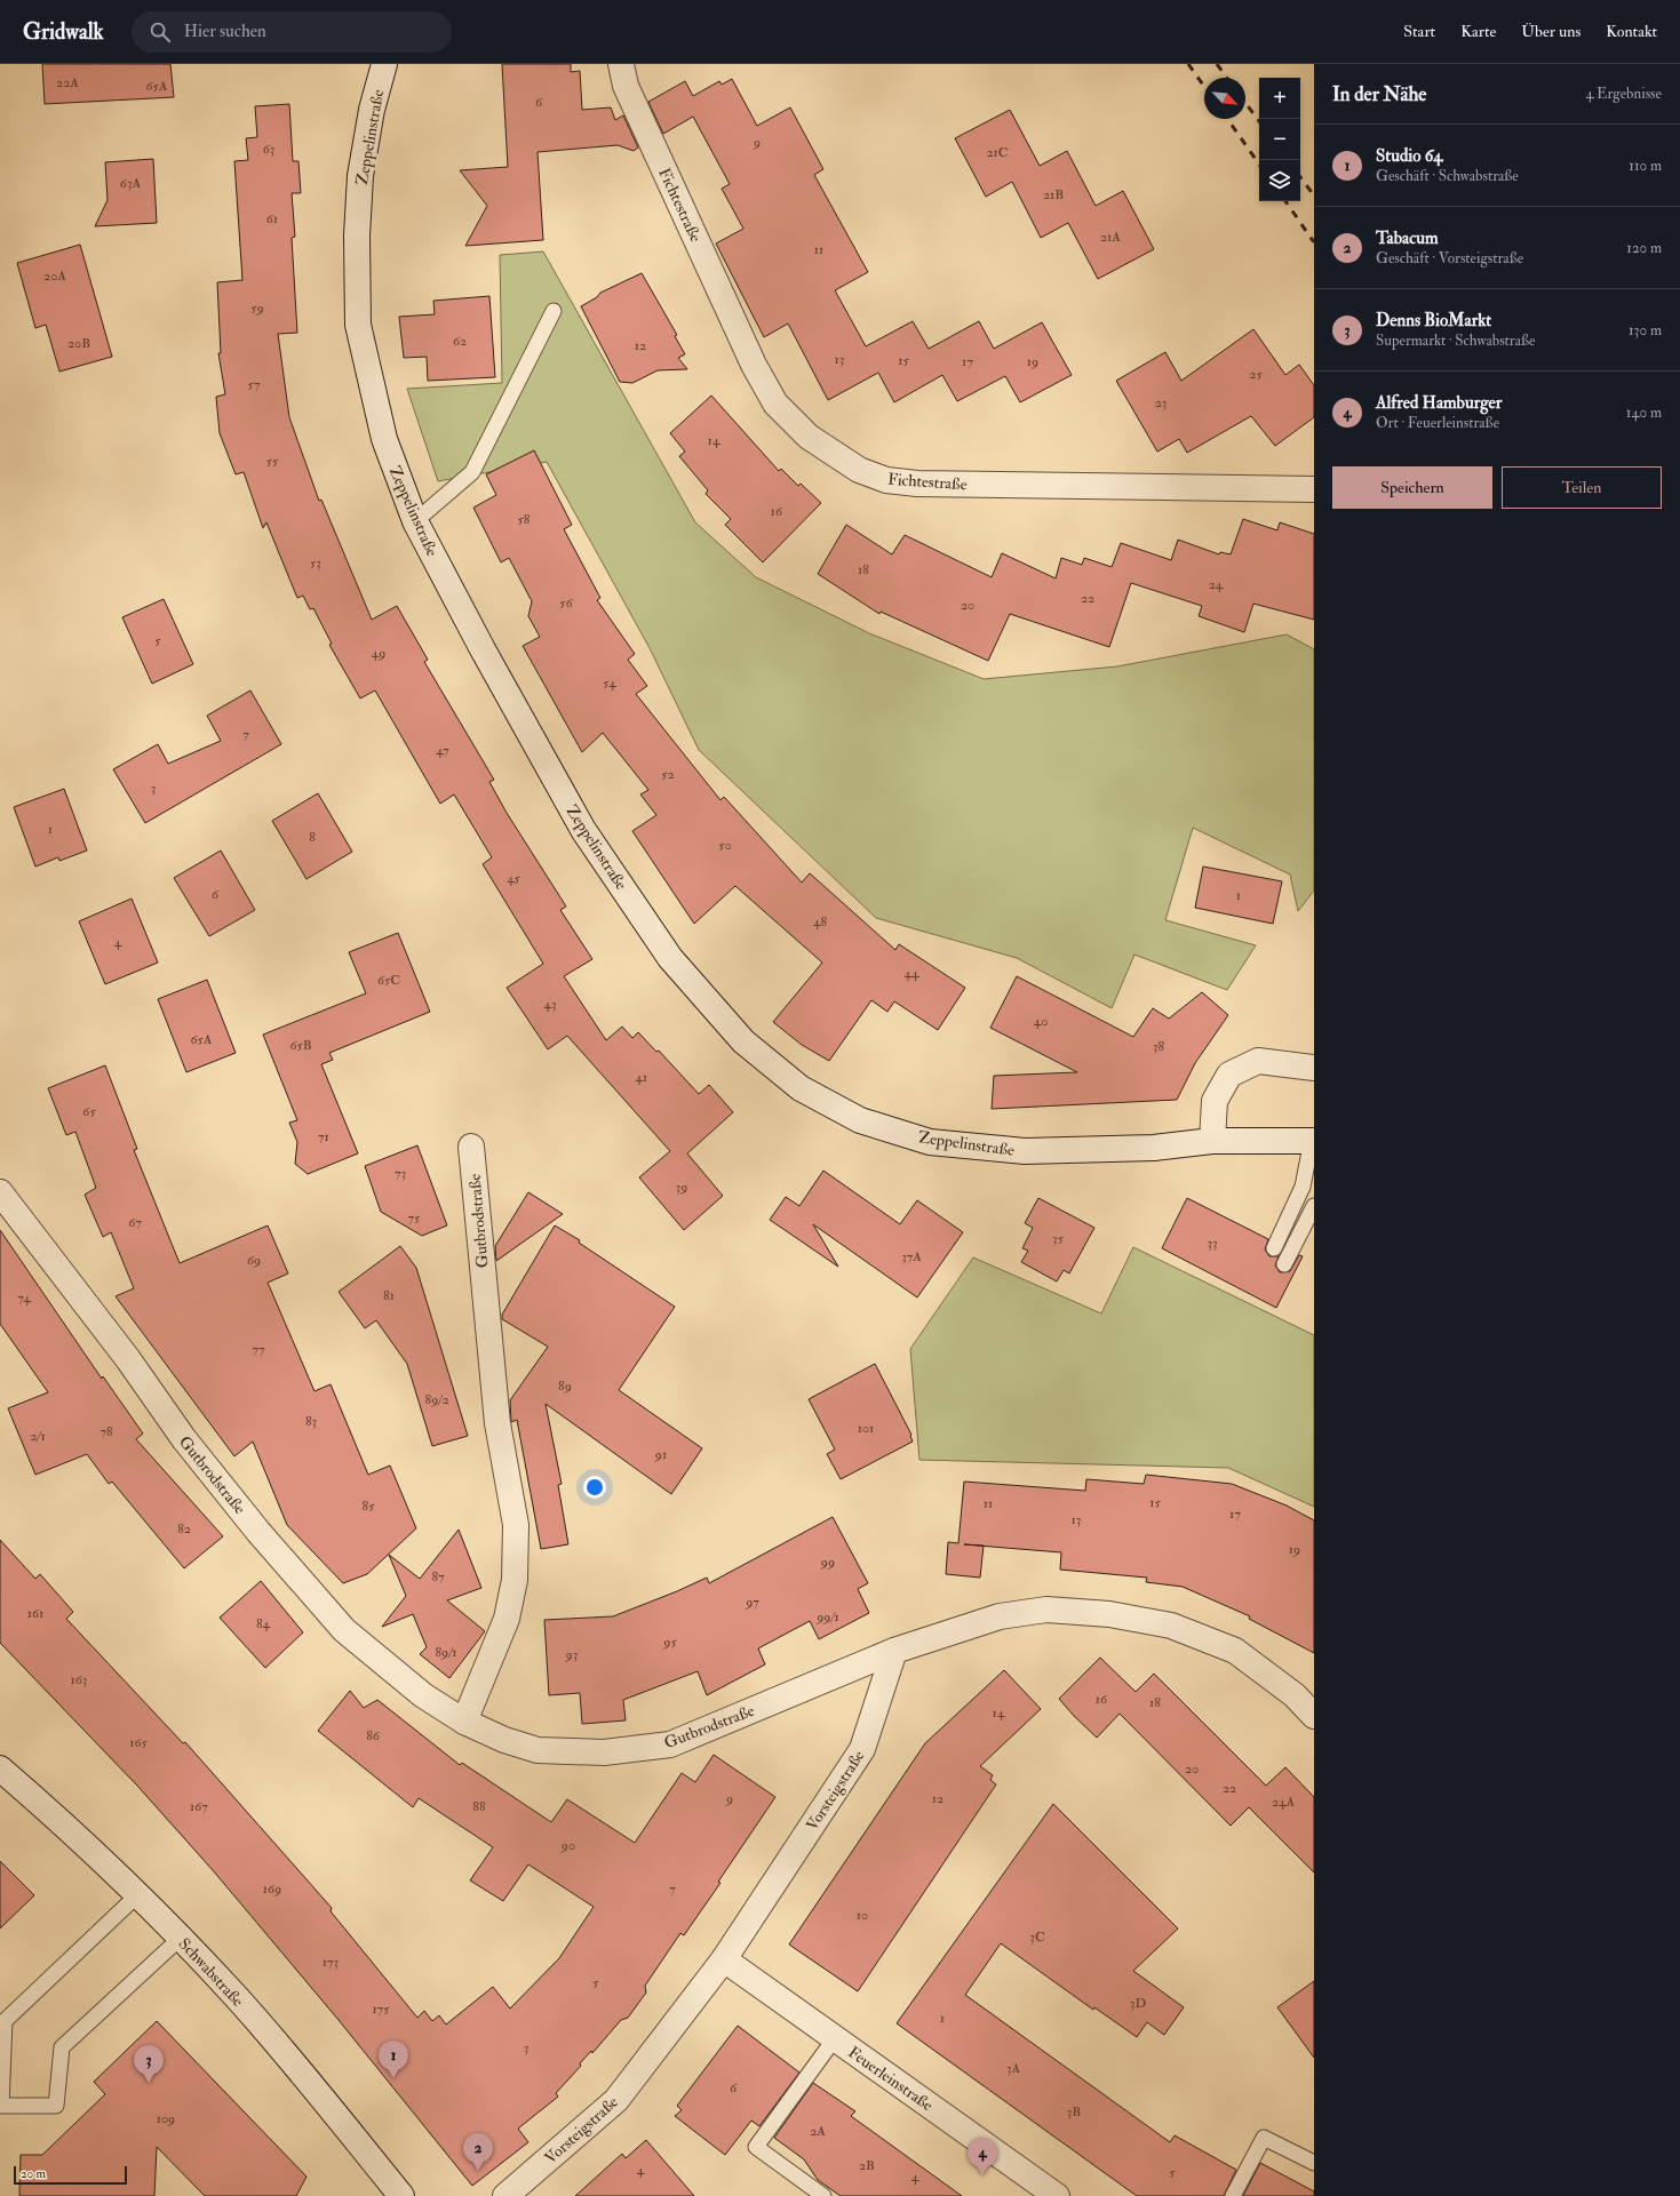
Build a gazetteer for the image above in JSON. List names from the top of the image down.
{
  "streets": {
    "street": [
      "Zeppelinstraße",
      "Fichtestraße",
      "Gutbrodstraße",
      "Vorsteigstraße",
      "Schwabstraße",
      "Feuerleinstraße"
    ]
  },
  "crossings": [
    ["Gutbrodstraße", "Vorsteigstraße"],
    ["Vorsteigstraße", "Feuerleinstraße"]
  ],
  "house_numbers": [
    "22A",
    "65A",
    "6",
    "9",
    "63",
    "21C",
    "63A",
    "21B",
    "61",
    "21A",
    "11",
    "20A",
    "59",
    "62",
    "20B",
    "12",
    "13",
    "15",
    "17",
    "19",
    "25",
    "57",
    "23",
    "14",
    "55",
    "16",
    "58",
    "53",
    "18",
    "24",
    "22",
    "56",
    "20",
    "5",
    "49",
    "54",
    "7",
    "47",
    "52",
    "3",
    "1",
    "8",
    "50",
    "45",
    "6",
    "1",
    "48",
    "4",
    "44",
    "65C",
    "43",
    "40",
    "65A",
    "65B",
    "38",
    "41",
    "65",
    "71",
    "73",
    "39",
    "75",
    "67",
    "35",
    "33",
    "37A",
    "69",
    "81",
    "74",
    "77",
    "89",
    "89/2",
    "83",
    "101",
    "78",
    "2/1",
    "91",
    "15",
    "11",
    "85",
    "17",
    "13",
    "82",
    "19",
    "99",
    "87",
    "97",
    "161",
    "99/1",
    "84",
    "95",
    "89/1",
    "93",
    "163",
    "16",
    "18",
    "14",
    "86",
    "165",
    "20",
    "22",
    "9",
    "12",
    "24A",
    "167",
    "88",
    "90",
    "169",
    "7",
    "10",
    "3C",
    "173",
    "5",
    "3D",
    "175",
    "1",
    "3",
    "3A",
    "6",
    "3B",
    "109",
    "2A",
    "2B",
    "4",
    "5",
    "4"
  ],
  "scale_bar": "20 m",
  "north": "bottom right",
  "page": {
    "header": "Gridwalk",
    "search": "Hier suchen",
    "nav": [
      "Start",
      "Karte",
      "Über uns",
      "Kontakt"
    ],
    "heading": ["In der Nähe", "4 Ergebnisse"],
    "map_buttons": ["+", "−"],
    "list": [
      {
        "mark": "1",
        "name": "Studio 64",
        "note": "Geschäft · Schwabstraße",
        "value": "110 m"
      },
      {
        "mark": "2",
        "name": "Tabacum",
        "note": "Geschäft · Vorsteigstraße",
        "value": "120 m"
      },
      {
        "mark": "3",
        "name": "Denns BioMarkt",
        "note": "Supermarkt · Schwabstraße",
        "value": "130 m"
      },
      {
        "mark": "4",
        "name": "Alfred Hamburger",
        "note": "Ort · Feuerleinstraße",
        "value": "140 m"
      }
    ],
    "buttons": ["Speichern", "Teilen"],
    "pins": [
      "1",
      "3",
      "2",
      "4"
    ],
    "scale": "20 m"
  }
}
